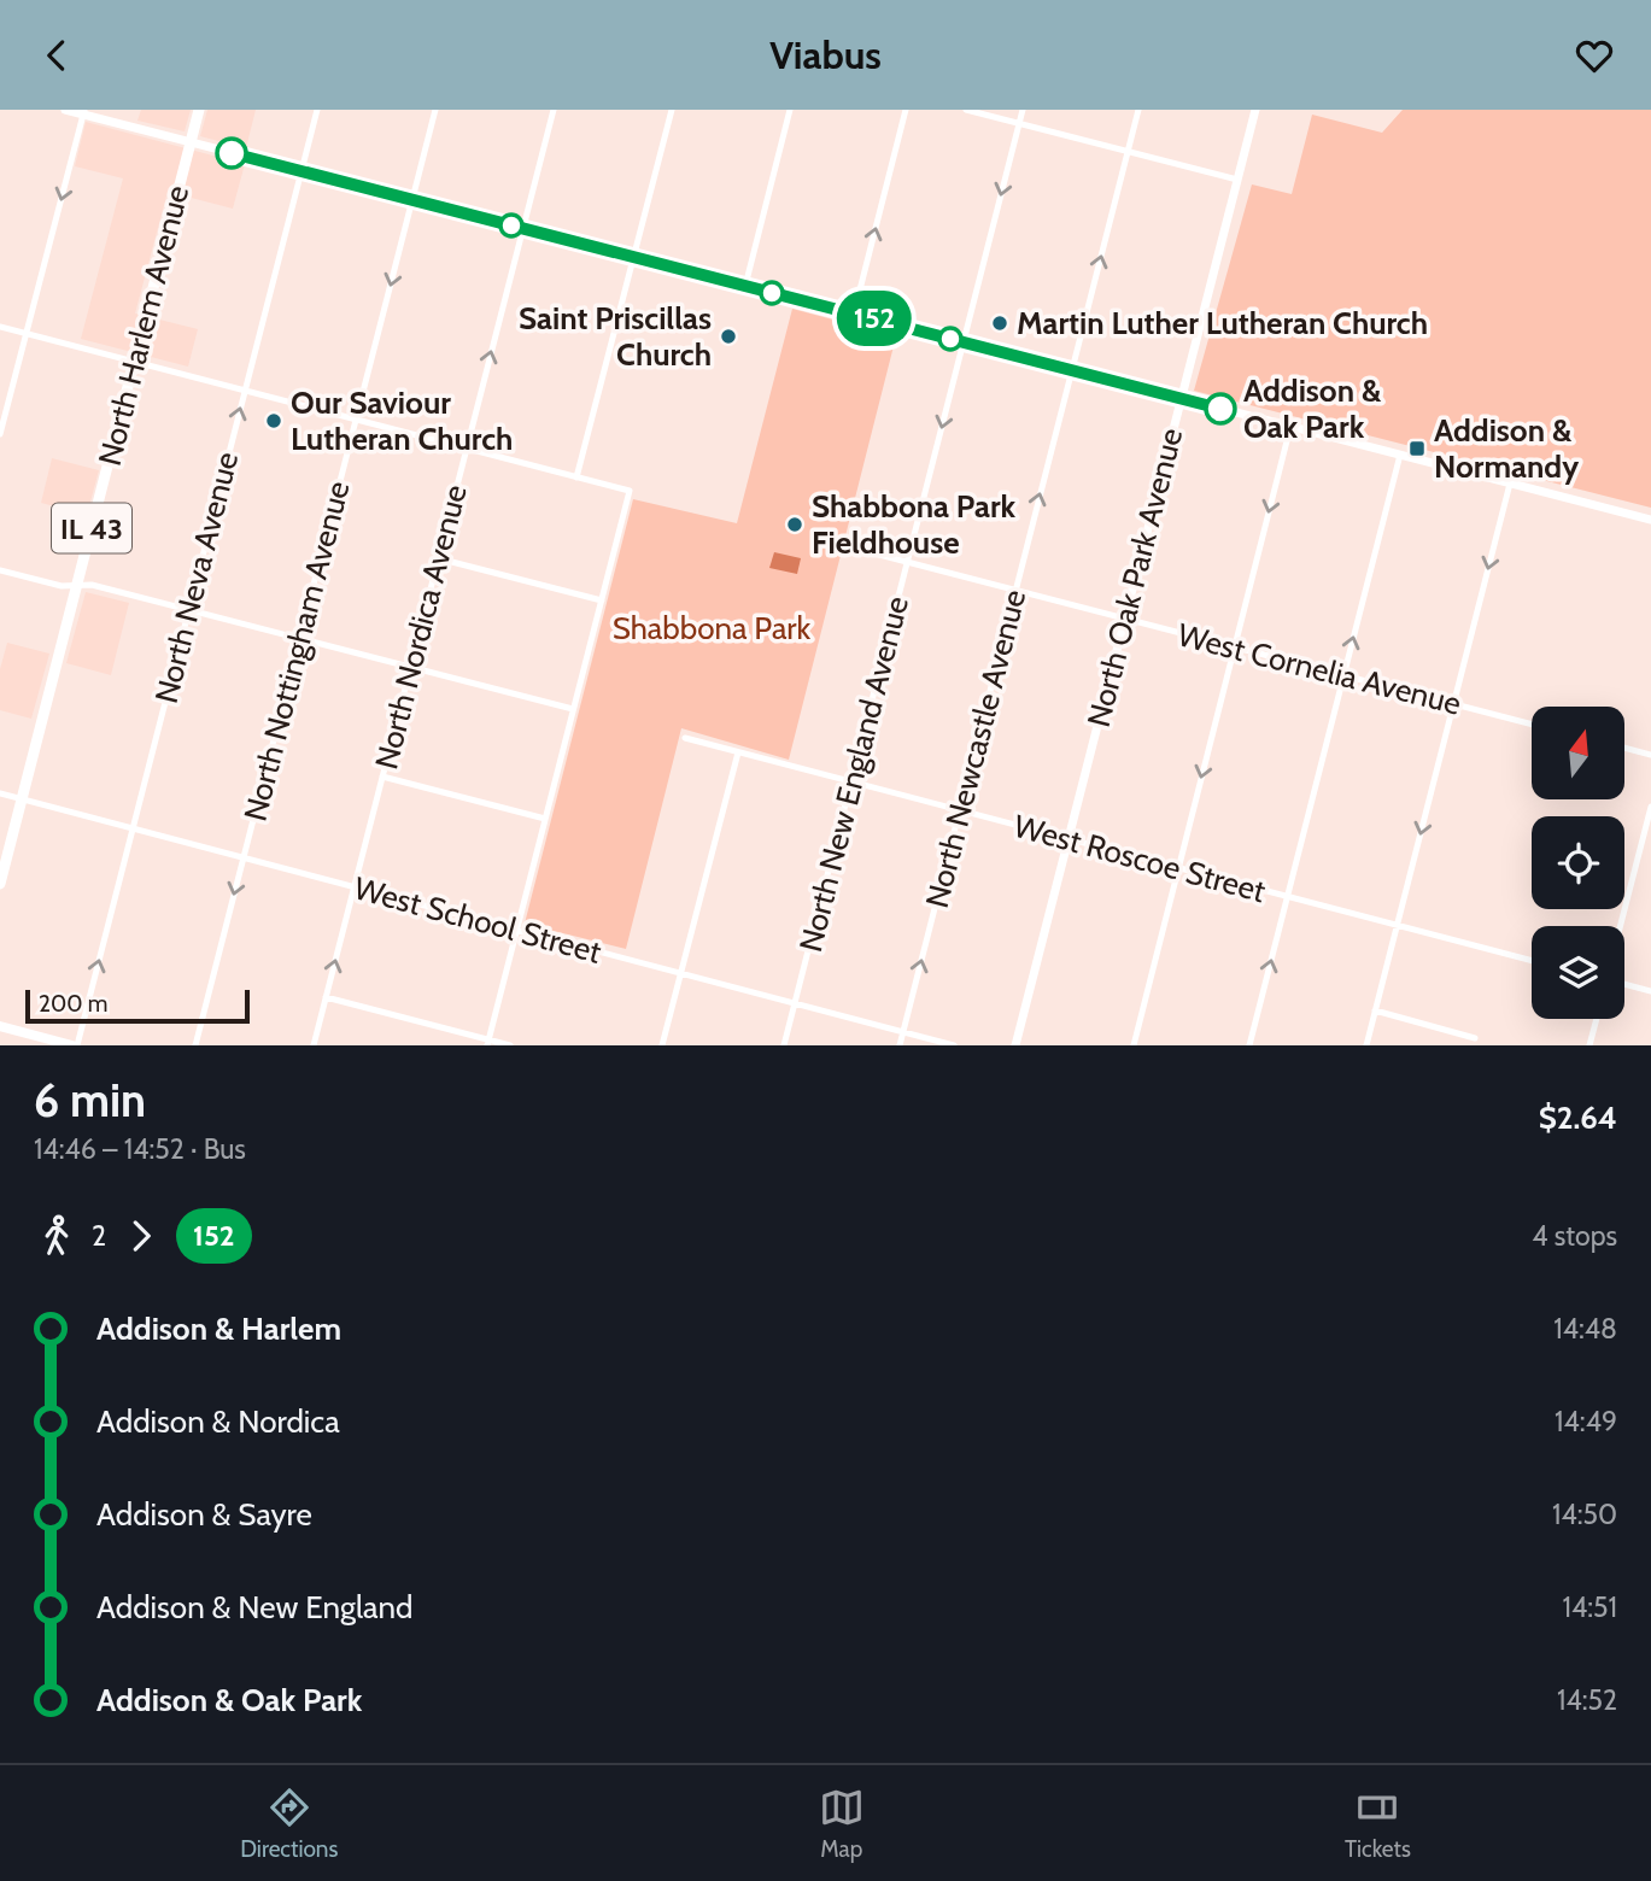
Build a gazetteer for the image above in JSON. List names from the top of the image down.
{
  "streets": {
    "main road": ["North Harlem Avenue", "IL 43"],
    "street": [
      "North Neva Avenue",
      "North Oak Park Avenue",
      "North Nordica Avenue",
      "North Nottingham Avenue",
      "West Cornelia Avenue",
      "North Newcastle Avenue",
      "North New England Avenue",
      "West Roscoe Street",
      "West School Street"
    ]
  },
  "crossings": [
    ["North Harlem Avenue", "West School Street"],
    ["North Neva Avenue", "West School Street"],
    ["North Oak Park Avenue", "West Cornelia Avenue"],
    ["North Oak Park Avenue", "West Roscoe Street"],
    ["North Nordica Avenue", "West School Street"],
    ["North Nottingham Avenue", "West School Street"],
    ["West Cornelia Avenue", "North Newcastle Avenue"],
    ["West Cornelia Avenue", "North New England Avenue"],
    ["North Newcastle Avenue", "West Roscoe Street"],
    ["North Newcastle Avenue", "West School Street"],
    ["North New England Avenue", "West Roscoe Street"],
    ["North New England Avenue", "West School Street"]
  ],
  "one_way": [
    "North Neva Avenue",
    "North Nordica Avenue",
    "North Nottingham Avenue",
    "North Newcastle Avenue",
    "North New England Avenue"
  ],
  "parks": ["Shabbona Park"],
  "places": {
    "other": [
      "Martin Luther Lutheran Church",
      "Saint Priscillas Church",
      "Addison & Oak Park",
      "Our Saviour Lutheran Church",
      "Shabbona Park Fieldhouse"
    ],
    "transit": ["Addison & Normandy"]
  },
  "lines": ["bus line 152"],
  "scale_bar": "200 m",
  "north": "top",
  "page": {
    "header": "Viabus",
    "on_map": "152",
    "scale": "200 m",
    "heading": ["6 min", "14:46 – 14:52 · Bus", "$2.64"],
    "legs": ["2", "152", "4 stops"],
    "list": [
      {
        "name": "Addison & Harlem",
        "value": "14:48"
      },
      {
        "name": "Addison & Nordica",
        "value": "14:49"
      },
      {
        "name": "Addison & Sayre",
        "value": "14:50"
      },
      {
        "name": "Addison & New England",
        "value": "14:51"
      },
      {
        "name": "Addison & Oak Park",
        "value": "14:52"
      }
    ],
    "tabs": ["Directions", "Map", "Tickets"]
  }
}
